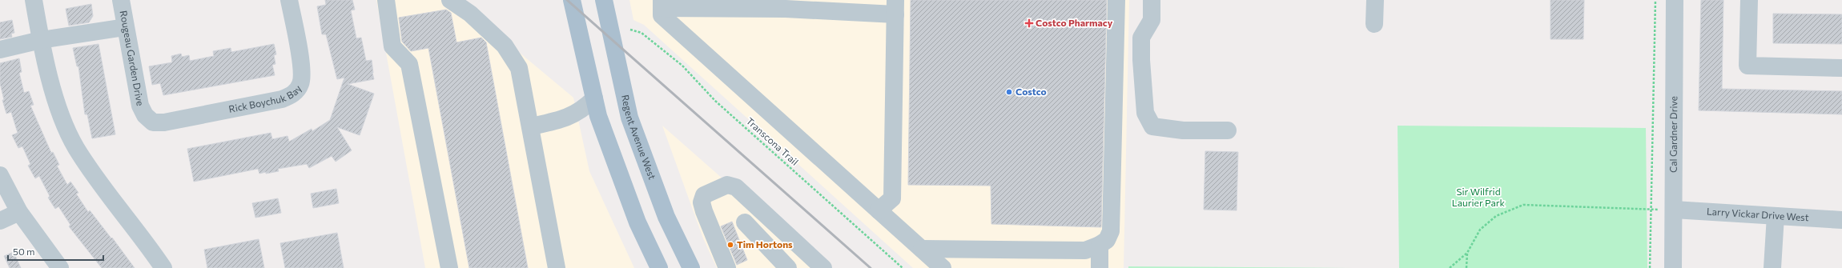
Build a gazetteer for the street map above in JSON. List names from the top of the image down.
{
  "streets": {
    "main road": ["Regent Avenue West"],
    "street": [
      "Rougeau Garden Drive",
      "Rick Boychuk Bay",
      "Cal Gardner Drive",
      "Larry Vickar Drive West"
    ],
    "path": ["Transcona Trail"]
  },
  "crossings": [
    ["Rougeau Garden Drive", "Rick Boychuk Bay"],
    ["Cal Gardner Drive", "Larry Vickar Drive West"]
  ],
  "parks": ["Sir Wilfrid Laurier Park"],
  "places": {
    "health": ["Costco Pharmacy"],
    "other": ["Costco", "Tim Hortons"]
  },
  "scale_bar": "50 m"
}
